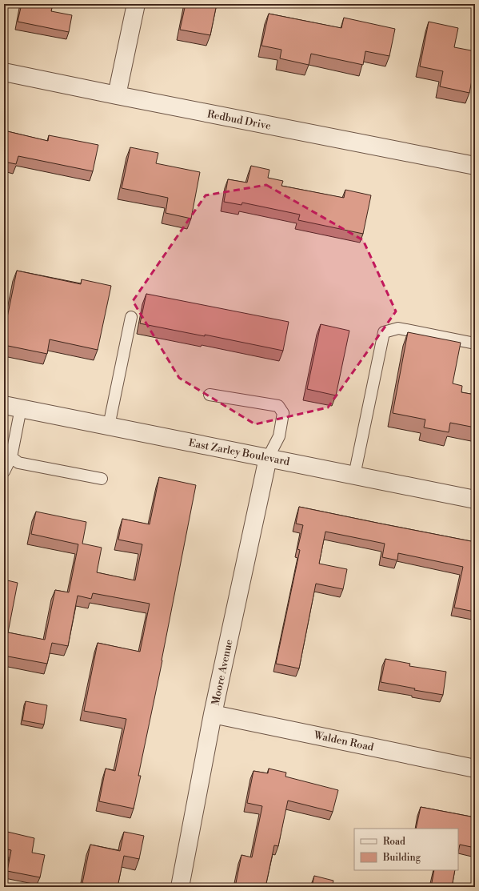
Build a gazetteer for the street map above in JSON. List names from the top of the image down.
{
  "streets": {
    "street": [
      "Redbud Drive",
      "East Zarley Boulevard",
      "Moore Avenue",
      "Walden Road"
    ]
  },
  "crossings": [
    ["East Zarley Boulevard", "Moore Avenue"],
    ["Moore Avenue", "Walden Road"]
  ],
  "legend": ["Road", "Building"]
}
